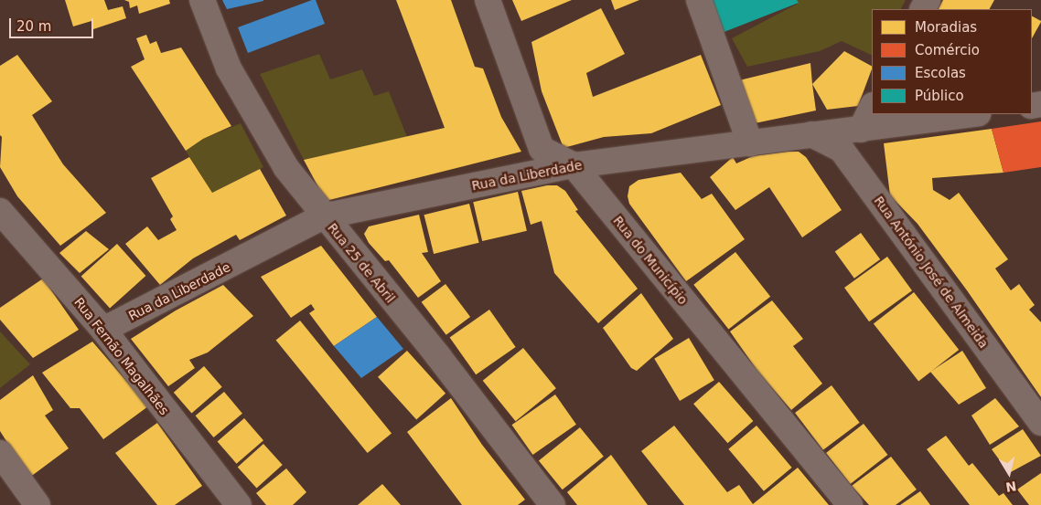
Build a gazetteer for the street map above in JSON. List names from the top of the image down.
{
  "streets": {
    "street": [
      "Rua da Liberdade",
      "Rua do Município",
      "Rua 25 de Abril",
      "Rua António José de Almeida",
      "Rua Fernão Magalhães"
    ]
  },
  "crossings": [
    ["Rua da Liberdade", "Rua do Município"],
    ["Rua da Liberdade", "Rua 25 de Abril"],
    ["Rua da Liberdade", "Rua António José de Almeida"],
    ["Rua da Liberdade", "Rua Fernão Magalhães"]
  ],
  "legend": [
    "Moradias",
    "Comércio",
    "Escolas",
    "Público"
  ],
  "scale_bar": "20 m",
  "north": "bottom"
}
